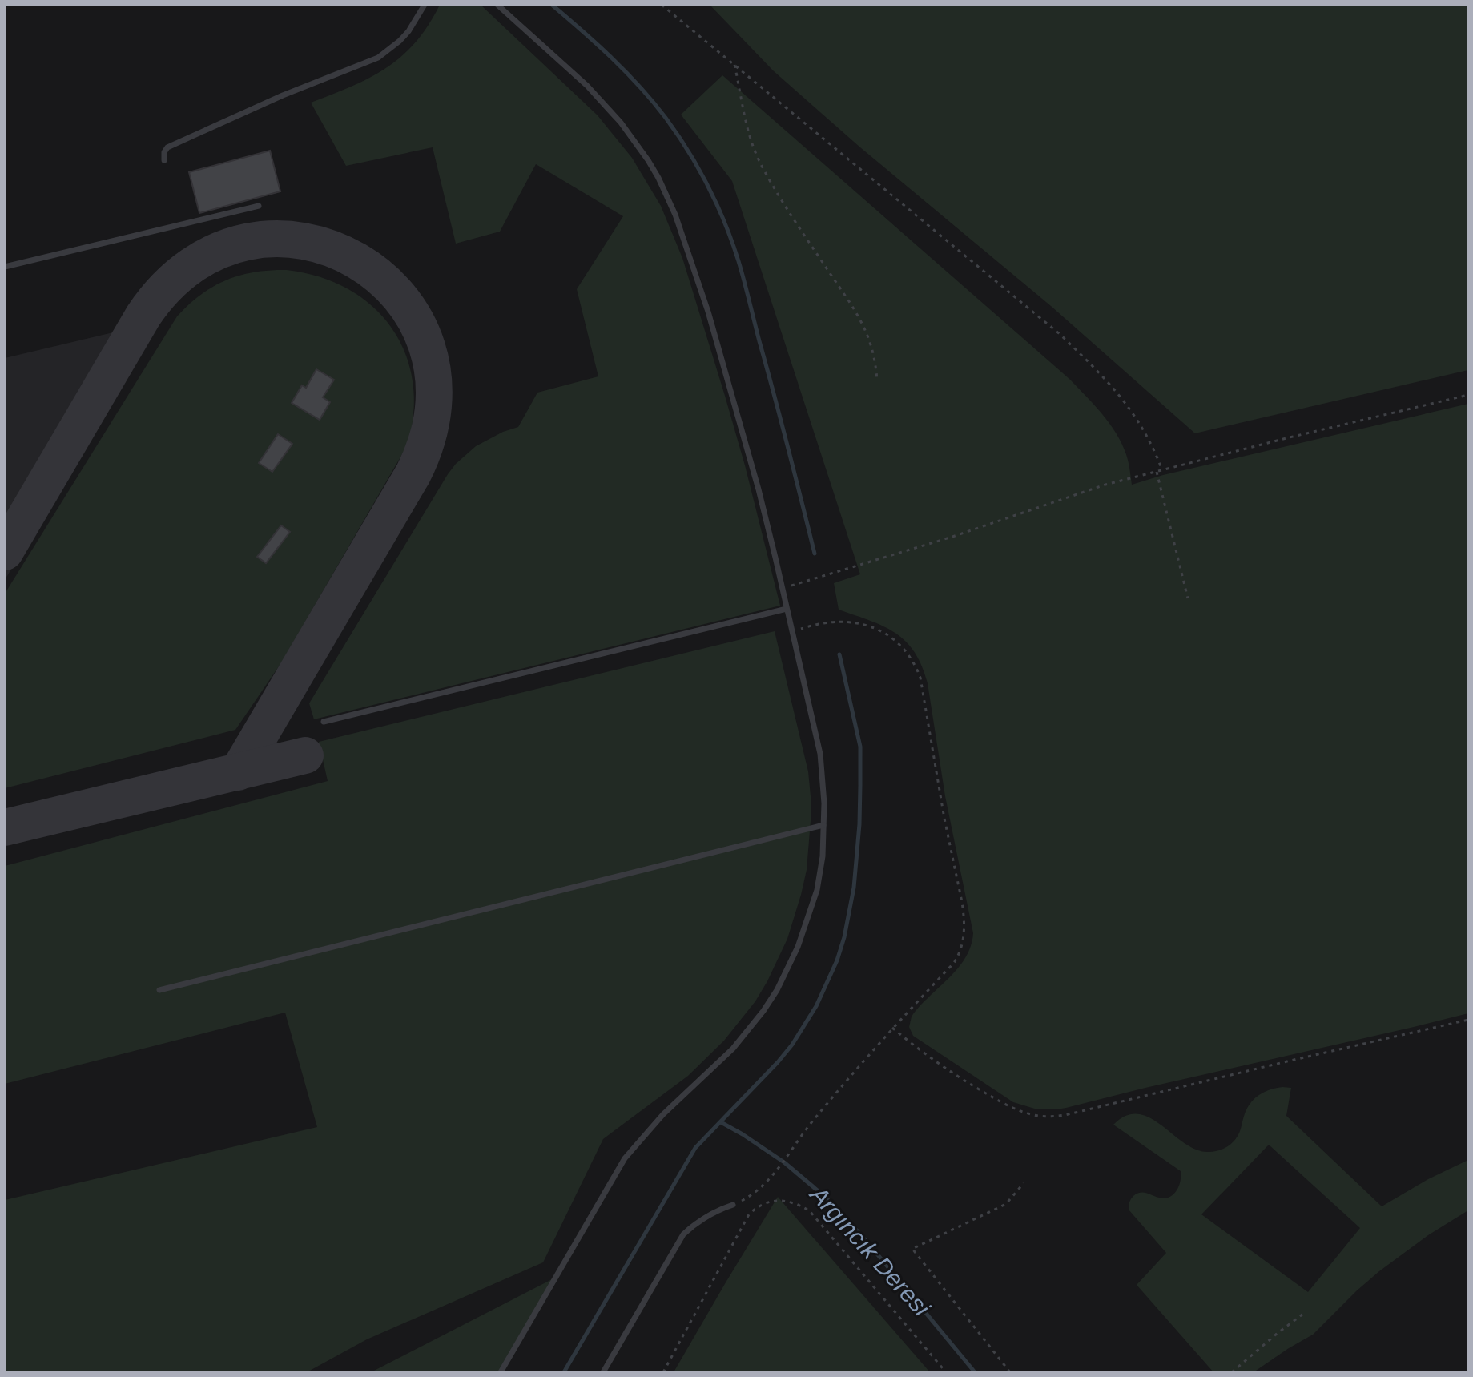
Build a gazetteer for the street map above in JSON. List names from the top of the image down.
{
  "water": ["Argıncık Deresi"]
}
